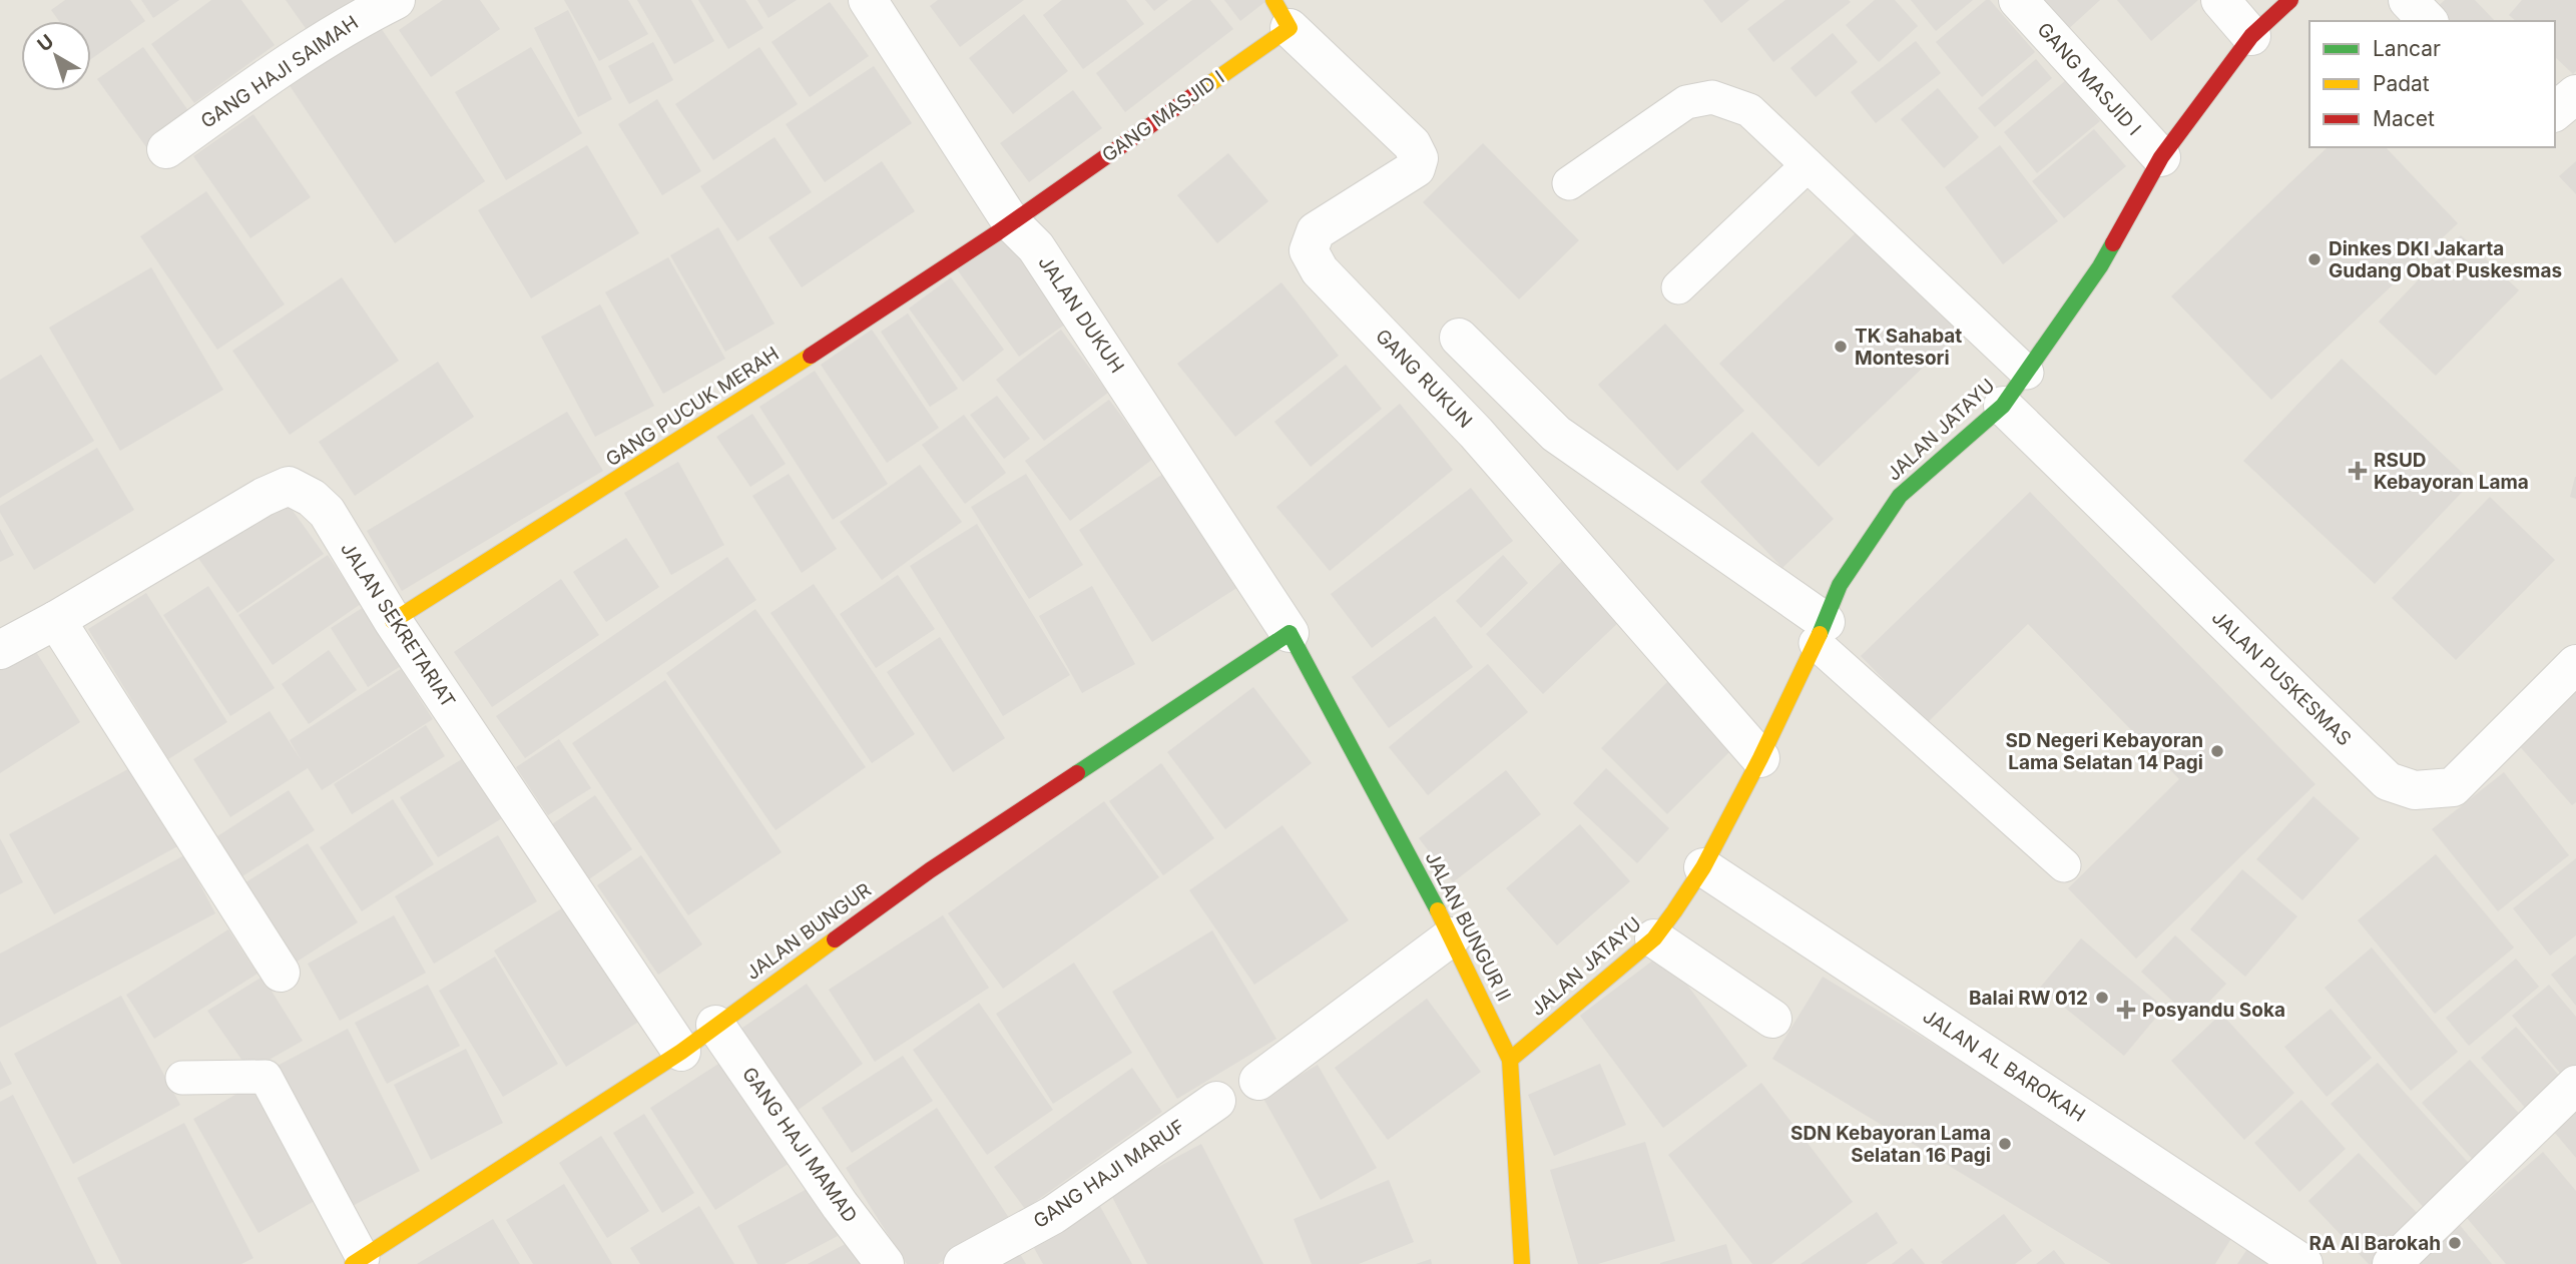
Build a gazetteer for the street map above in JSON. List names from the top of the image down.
{
  "streets": {
    "street": [
      "GANG HAJI SAIMAH",
      "GANG MASJID I",
      "JALAN DUKUH",
      "GANG RUKUN",
      "GANG PUCUK MERAH",
      "JALAN JATAYU",
      "JALAN SEKRETARIAT",
      "JALAN PUSKESMAS",
      "JALAN BUNGUR II",
      "JALAN BUNGUR",
      "JALAN AL BAROKAH",
      "GANG HAJI MAMAD",
      "GANG HAJI MARUF"
    ]
  },
  "crossings": [
    ["GANG MASJID I", "JALAN DUKUH"],
    ["GANG MASJID I", "GANG RUKUN"],
    ["GANG MASJID I", "GANG PUCUK MERAH"],
    ["GANG MASJID I", "JALAN JATAYU"],
    ["JALAN DUKUH", "GANG PUCUK MERAH"],
    ["JALAN DUKUH", "JALAN BUNGUR II"],
    ["JALAN DUKUH", "JALAN BUNGUR"],
    ["GANG RUKUN", "JALAN JATAYU"],
    ["GANG PUCUK MERAH", "JALAN SEKRETARIAT"],
    ["JALAN JATAYU", "JALAN PUSKESMAS"],
    ["JALAN JATAYU", "JALAN BUNGUR II"],
    ["JALAN JATAYU", "JALAN AL BAROKAH"],
    ["JALAN SEKRETARIAT", "JALAN BUNGUR"],
    ["JALAN BUNGUR II", "JALAN BUNGUR"],
    ["JALAN BUNGUR", "GANG HAJI MAMAD"]
  ],
  "places": {
    "other": [
      "Dinkes DKI Jakarta Gudang Obat Puskesmas",
      "TK Sahabat Montesori",
      "SD Negeri Kebayoran Lama Selatan 14 Pagi",
      "Balai RW 012",
      "SDN Kebayoran Lama Selatan 16 Pagi",
      "RA Al Barokah"
    ],
    "health": ["RSUD Kebayoran Lama", "Posyandu Soka"]
  },
  "legend": ["Lancar", "Padat", "Macet"],
  "north": "top left"
}
